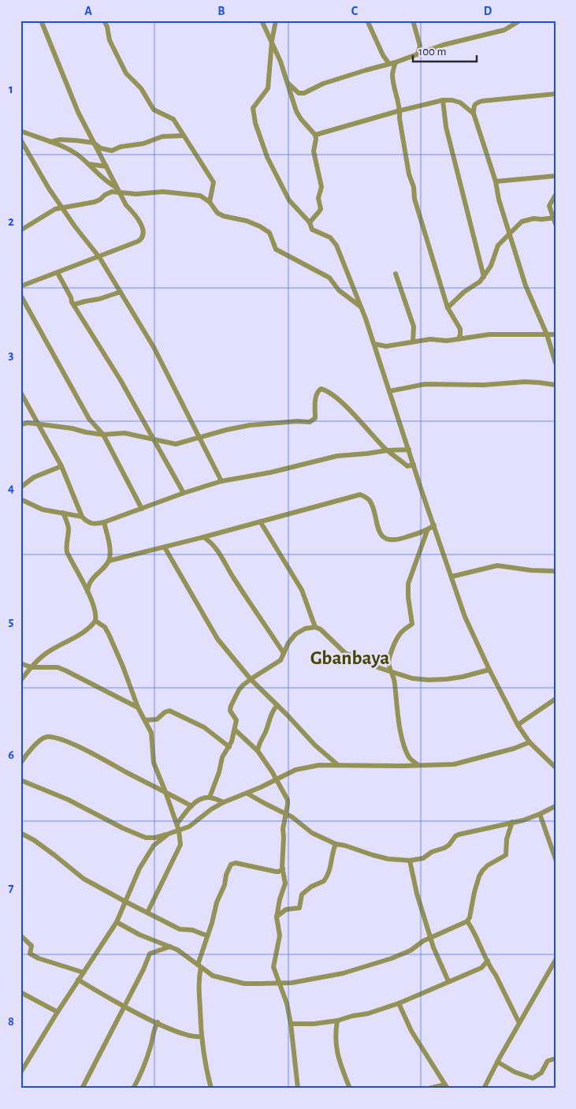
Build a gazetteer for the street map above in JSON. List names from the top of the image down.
{
  "districts": ["Gbanbaya"],
  "scale_bar": "100 m",
  "grid": {
    "columns": [
      "A",
      "B",
      "C",
      "D"
    ],
    "rows": [
      "1",
      "2",
      "3",
      "4",
      "5",
      "6",
      "7",
      "8"
    ]
  }
}
